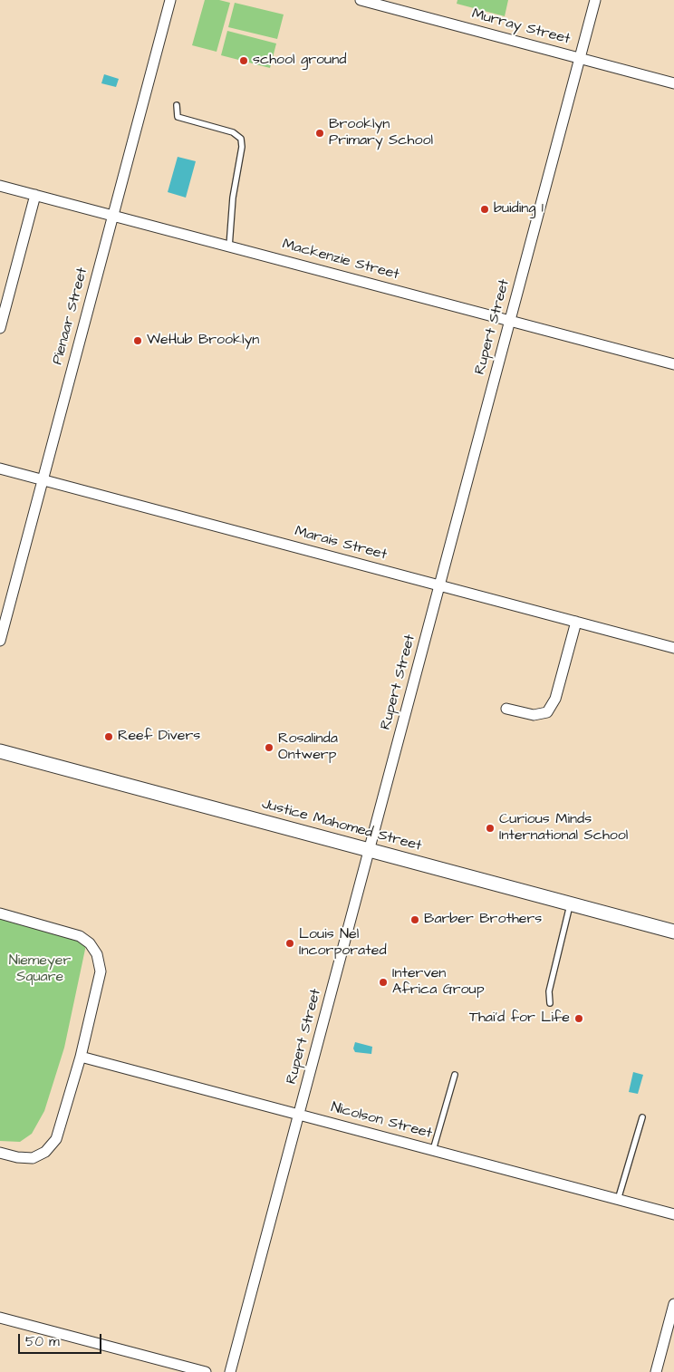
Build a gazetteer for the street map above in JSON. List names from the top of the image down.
{
  "streets": {
    "main road": ["Justice Mahomed Street"],
    "street": [
      "Murray Street",
      "Mackenzie Street",
      "Pienaar Street",
      "Rupert Street",
      "Marais Street",
      "Nicolson Street"
    ]
  },
  "crossings": [
    ["Murray Street", "Rupert Street"],
    ["Mackenzie Street", "Pienaar Street"],
    ["Mackenzie Street", "Rupert Street"],
    ["Pienaar Street", "Marais Street"],
    ["Rupert Street", "Marais Street"],
    ["Rupert Street", "Justice Mahomed Street"],
    ["Rupert Street", "Nicolson Street"]
  ],
  "parks": ["Niemeyer Square"],
  "places": [
    "school ground",
    "Brooklyn Primary School",
    "buiding 1",
    "WeHub Brooklyn",
    "Reef Divers",
    "Rosalinda Ontwerp",
    "Curious Minds International School",
    "Barber Brothers",
    "Louis Nel Incorporated",
    "Interven Africa Group",
    "Thai'd for Life"
  ],
  "scale_bar": "50 m"
}
